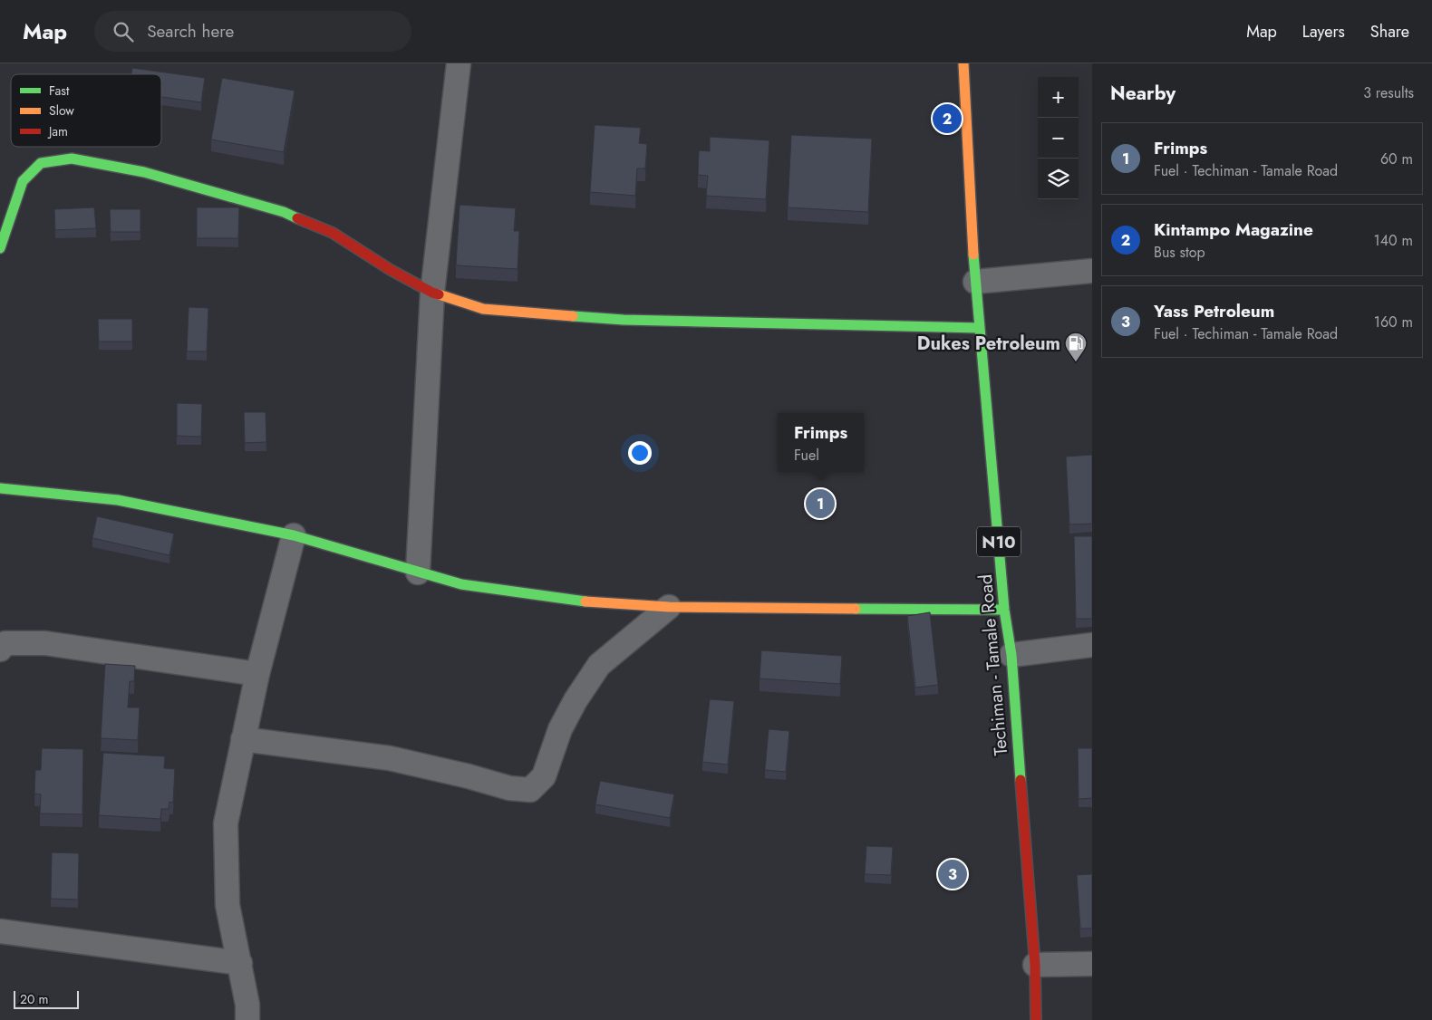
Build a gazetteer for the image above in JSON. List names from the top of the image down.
{
  "streets": {
    "main road": ["N10", "Techiman - Tamale Road"]
  },
  "places": {
    "fuel station": ["Dukes Petroleum"]
  },
  "legend": ["Fast", "Slow", "Jam"],
  "scale_bar": "20 m",
  "page": {
    "header": "Map",
    "search": "Search here",
    "nav": ["Map", "Layers", "Share"],
    "heading": ["Nearby", "3 results"],
    "map_buttons": ["+", "−"],
    "pins": ["2", "1", "3"],
    "list": [
      {
        "mark": "1",
        "name": "Frimps",
        "note": "Fuel · Techiman - Tamale Road",
        "value": "60 m"
      },
      {
        "mark": "2",
        "name": "Kintampo Magazine",
        "note": "Bus stop",
        "value": "140 m"
      },
      {
        "mark": "3",
        "name": "Yass Petroleum",
        "note": "Fuel · Techiman - Tamale Road",
        "value": "160 m"
      }
    ],
    "popup": ["Frimps", "Fuel"],
    "scale": "20 m"
  }
}
